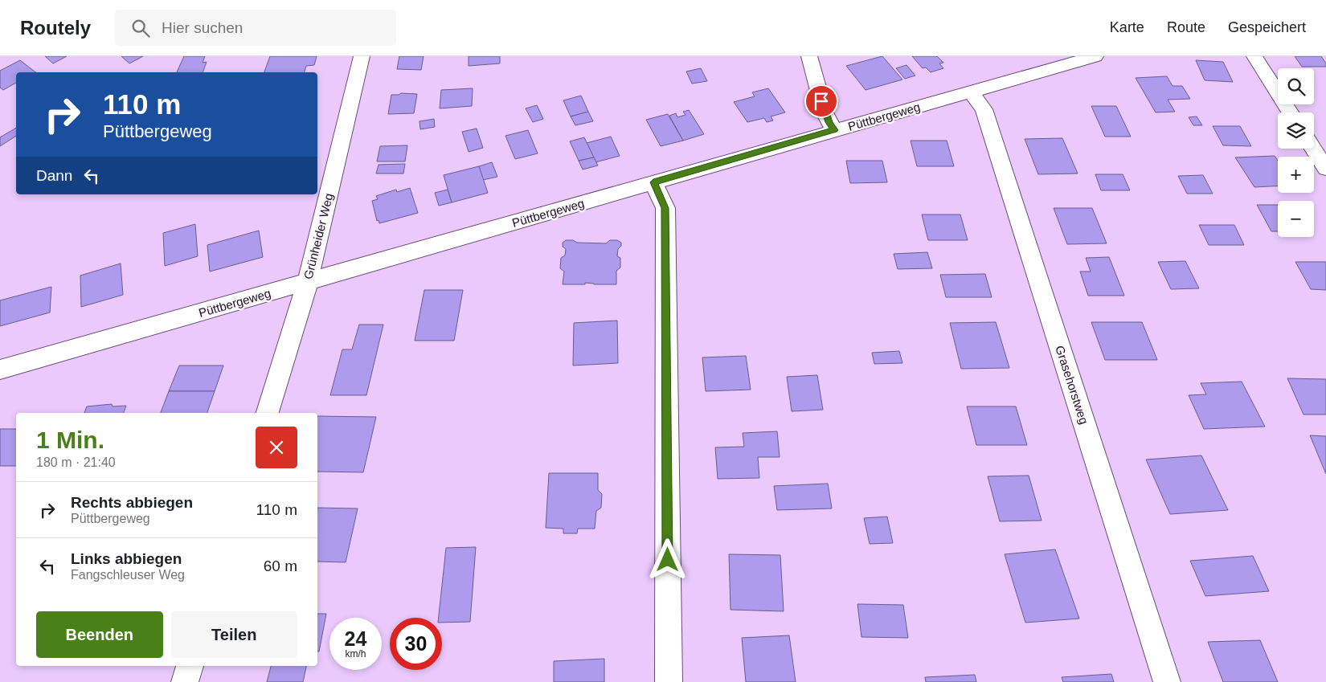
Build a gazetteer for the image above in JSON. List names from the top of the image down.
{
  "streets": {
    "street": ["Püttbergeweg", "Grünheider Weg", "Grasehorstweg"]
  },
  "crossings": [
    ["Püttbergeweg", "Grünheider Weg"],
    ["Püttbergeweg", "Grasehorstweg"]
  ],
  "page": {
    "header": "Routely",
    "search": "Hier suchen",
    "nav": ["Karte", "Route", "Gespeichert"],
    "map_buttons": ["+", "−"],
    "turn": ["110 m", "Püttbergeweg"],
    "then": "Dann",
    "heading": ["1 Min.", "180 m · 21:40"],
    "list": [
      {
        "name": "Rechts abbiegen",
        "note": "Püttbergeweg",
        "value": "110 m"
      },
      {
        "name": "Links abbiegen",
        "note": "Fangschleuser Weg",
        "value": "60 m"
      }
    ],
    "buttons": ["Beenden", "Teilen"],
    "speed": "24 km/h",
    "limit": "30"
  }
}
